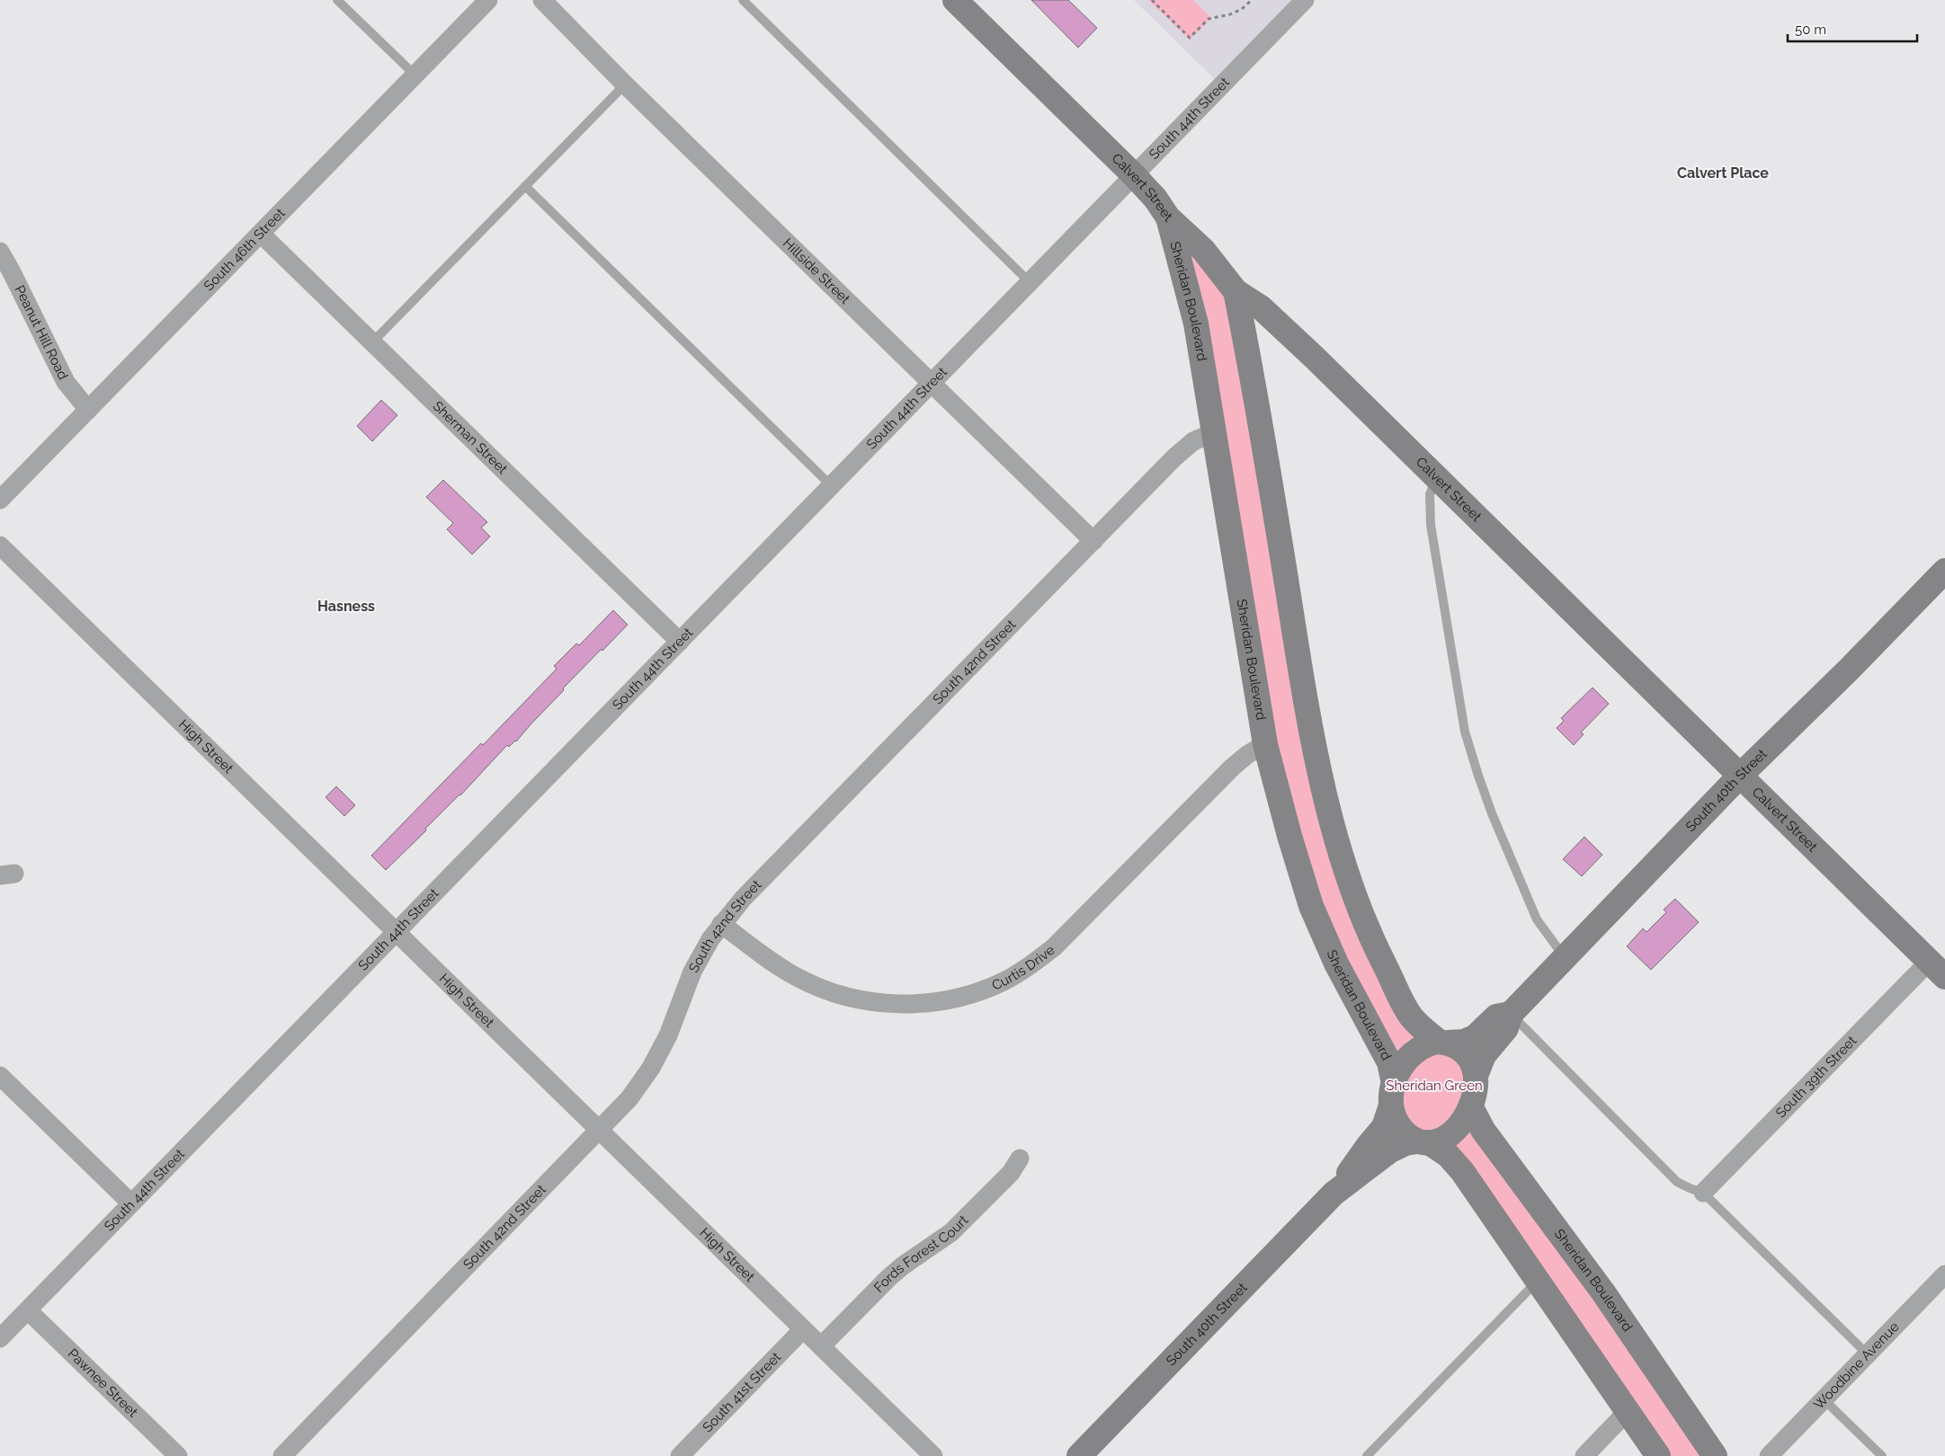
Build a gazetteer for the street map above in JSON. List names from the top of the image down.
{
  "streets": {
    "main road": ["Calvert Street", "Sheridan Boulevard", "South 40th Street"],
    "street": [
      "South 44th Street",
      "South 46th Street",
      "Hillside Street",
      "Peanut Hill Road",
      "Sherman Street",
      "South 42nd Street",
      "High Street",
      "Curtis Drive",
      "South 39th Street",
      "Fords Forest Court",
      "Woodbine Avenue",
      "Pawnee Street",
      "South 41st Street"
    ]
  },
  "crossings": [
    ["South 44th Street", "Calvert Street"],
    ["South 44th Street", "Hillside Street"],
    ["South 44th Street", "Sherman Street"],
    ["South 44th Street", "High Street"],
    ["South 44th Street", "Pawnee Street"],
    ["Calvert Street", "Sheridan Boulevard"],
    ["Calvert Street", "South 40th Street"],
    ["Calvert Street", "South 39th Street"],
    ["South 46th Street", "Peanut Hill Road"],
    ["South 46th Street", "Sherman Street"],
    ["Hillside Street", "South 42nd Street"],
    ["Sheridan Boulevard", "South 42nd Street"],
    ["Sheridan Boulevard", "South 40th Street"],
    ["Sheridan Boulevard", "Curtis Drive"],
    ["South 42nd Street", "High Street"],
    ["South 42nd Street", "Curtis Drive"],
    ["High Street", "Fords Forest Court"],
    ["High Street", "South 41st Street"]
  ],
  "districts": ["Calvert Place", "Hasness"],
  "parks": ["Sheridan Green"],
  "scale_bar": "50 m"
}
